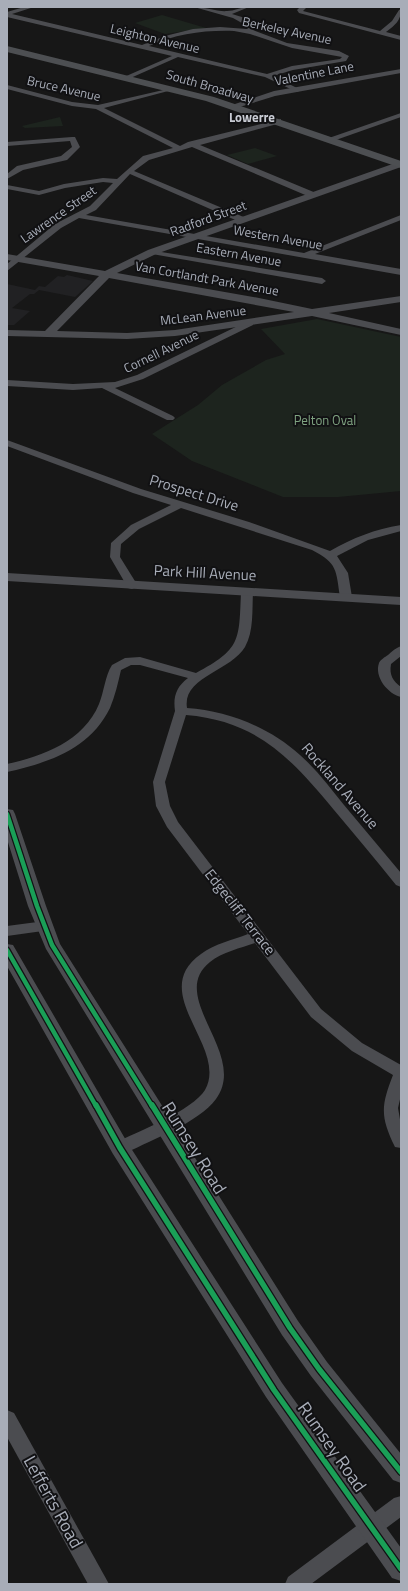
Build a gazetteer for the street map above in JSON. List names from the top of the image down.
{
  "streets": {
    "main road": ["South Broadway"],
    "street": [
      "Berkeley Avenue",
      "Leighton Avenue",
      "Valentine Lane",
      "Bruce Avenue",
      "Lawrence Street",
      "Radford Street",
      "Western Avenue",
      "Eastern Avenue",
      "Van Cortlandt Park Avenue",
      "McLean Avenue",
      "Cornell Avenue",
      "Prospect Drive",
      "Park Hill Avenue",
      "Rockland Avenue",
      "Edgecliff Terrace",
      "Rumsey Road",
      "Lefferts Road"
    ]
  },
  "crossings": [
    ["Berkeley Avenue", "Leighton Avenue"],
    ["Leighton Avenue", "Valentine Lane"],
    ["Valentine Lane", "South Broadway"],
    ["South Broadway", "Lawrence Street"],
    ["South Broadway", "Radford Street"],
    ["Bruce Avenue", "Lawrence Street"],
    ["Lawrence Street", "Western Avenue"],
    ["Lawrence Street", "Van Cortlandt Park Avenue"],
    ["Radford Street", "Western Avenue"],
    ["Radford Street", "Eastern Avenue"],
    ["Radford Street", "Van Cortlandt Park Avenue"],
    ["Radford Street", "McLean Avenue"],
    ["Van Cortlandt Park Avenue", "McLean Avenue"],
    ["McLean Avenue", "Cornell Avenue"],
    ["Rockland Avenue", "Edgecliff Terrace"]
  ],
  "districts": ["Lowerre"],
  "parks": ["Pelton Oval"]
}
